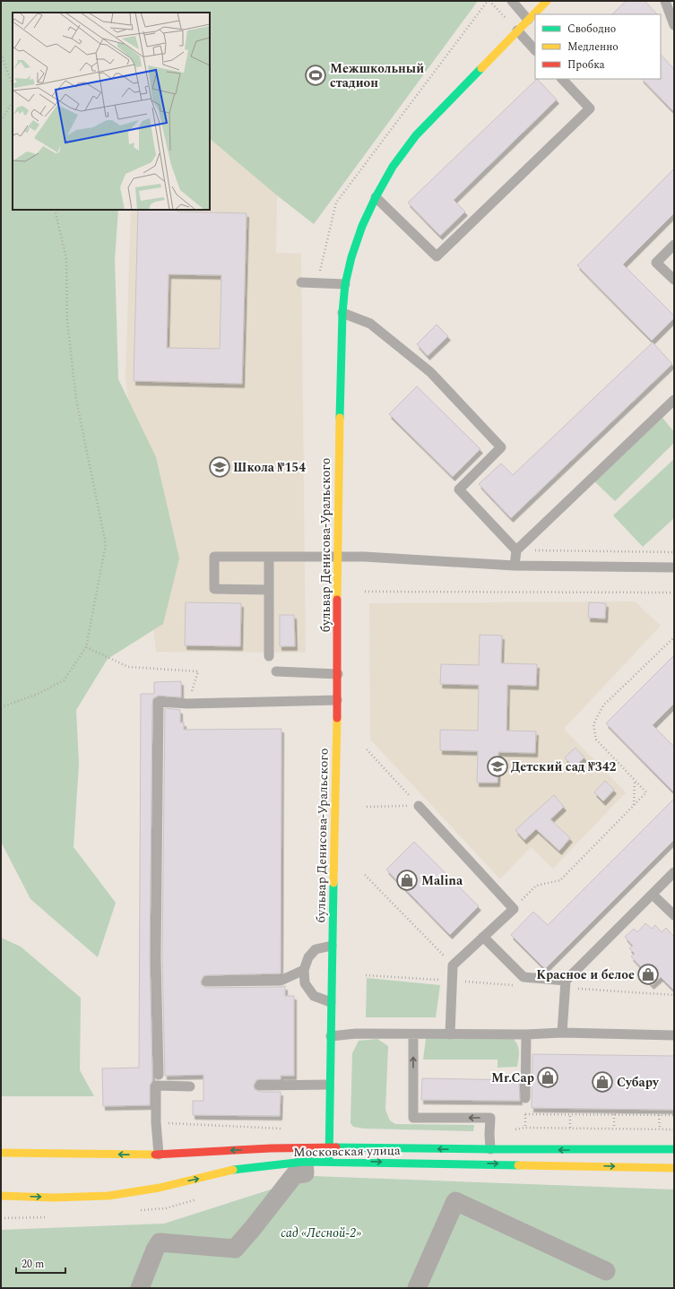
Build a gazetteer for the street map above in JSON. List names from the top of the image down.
{
  "streets": {
    "main road": ["бульвар Денисова-Уральского", "Московская улица"]
  },
  "crossings": [
    ["бульвар Денисова-Уральского", "Московская улица"]
  ],
  "parks": ["сад «Лесной-2»"],
  "places": {
    "sports": ["Межшкольный стадион"],
    "school or university": ["Школа №154", "Детский сад №342"],
    "shop": [
      "Malina",
      "Красное и белое",
      "Mr.Cap",
      "Субару"
    ]
  },
  "legend": ["Свободно", "Медленно", "Пробка"],
  "scale_bar": "20 m"
}
